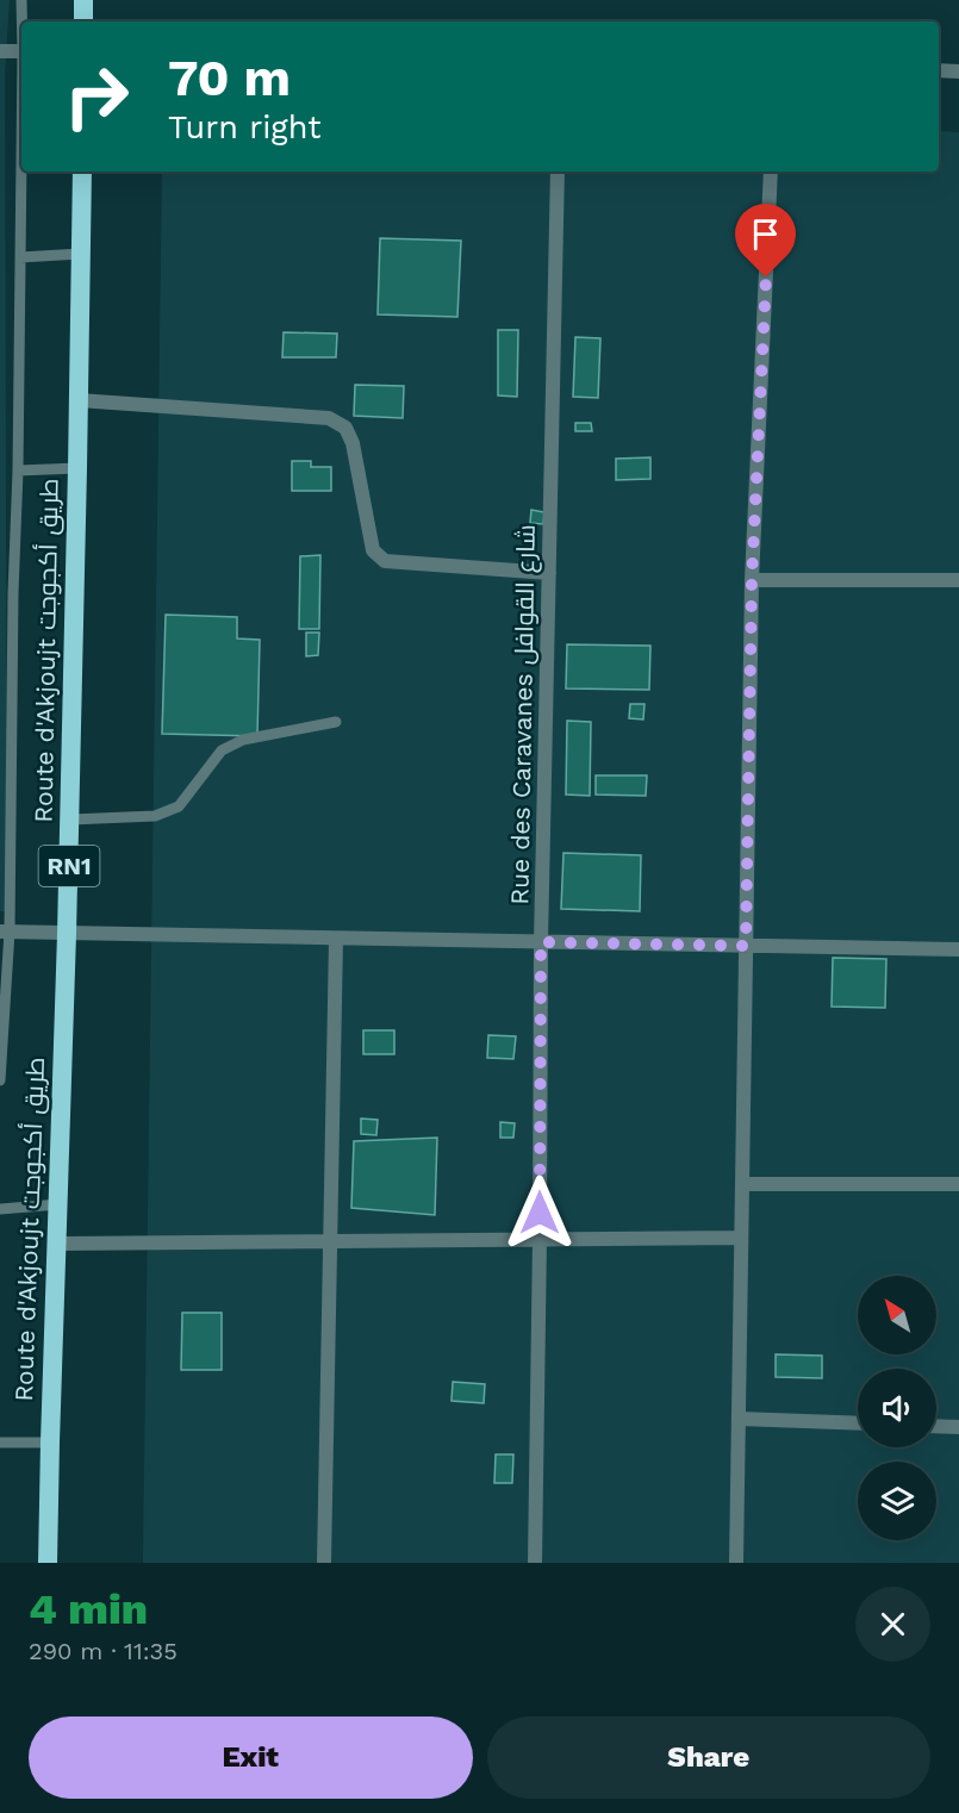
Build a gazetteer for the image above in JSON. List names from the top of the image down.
{
  "streets": {
    "highway": ["Route d'Akjoujt طريق أكجوجت", "RN1"],
    "street": ["Rue des Caravanes شارع القوافل"]
  },
  "north": "top left",
  "page": {
    "turn": ["70 m", "Turn right"],
    "heading": ["4 min", "290 m · 11:35"],
    "buttons": ["Exit", "Share"]
  }
}
